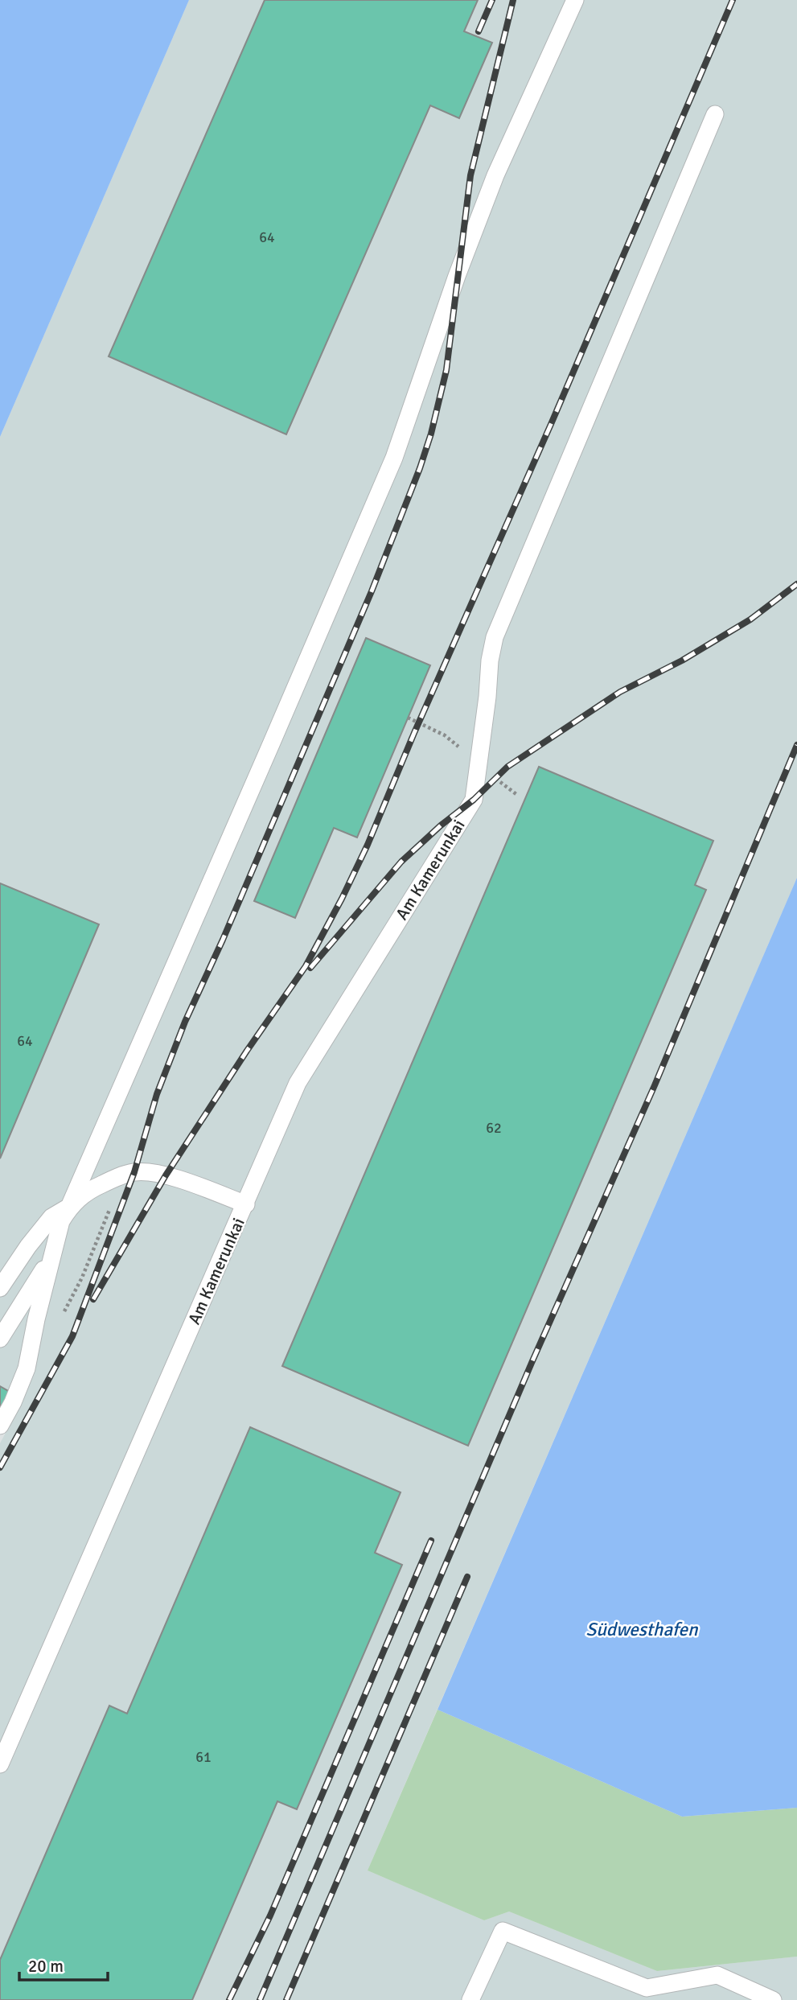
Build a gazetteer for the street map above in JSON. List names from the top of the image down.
{
  "streets": {
    "lane": ["Am Kamerunkai"]
  },
  "water": ["Südwesthafen"],
  "house_numbers": [
    "64",
    "64",
    "62",
    "61"
  ],
  "scale_bar": "20 m"
}
